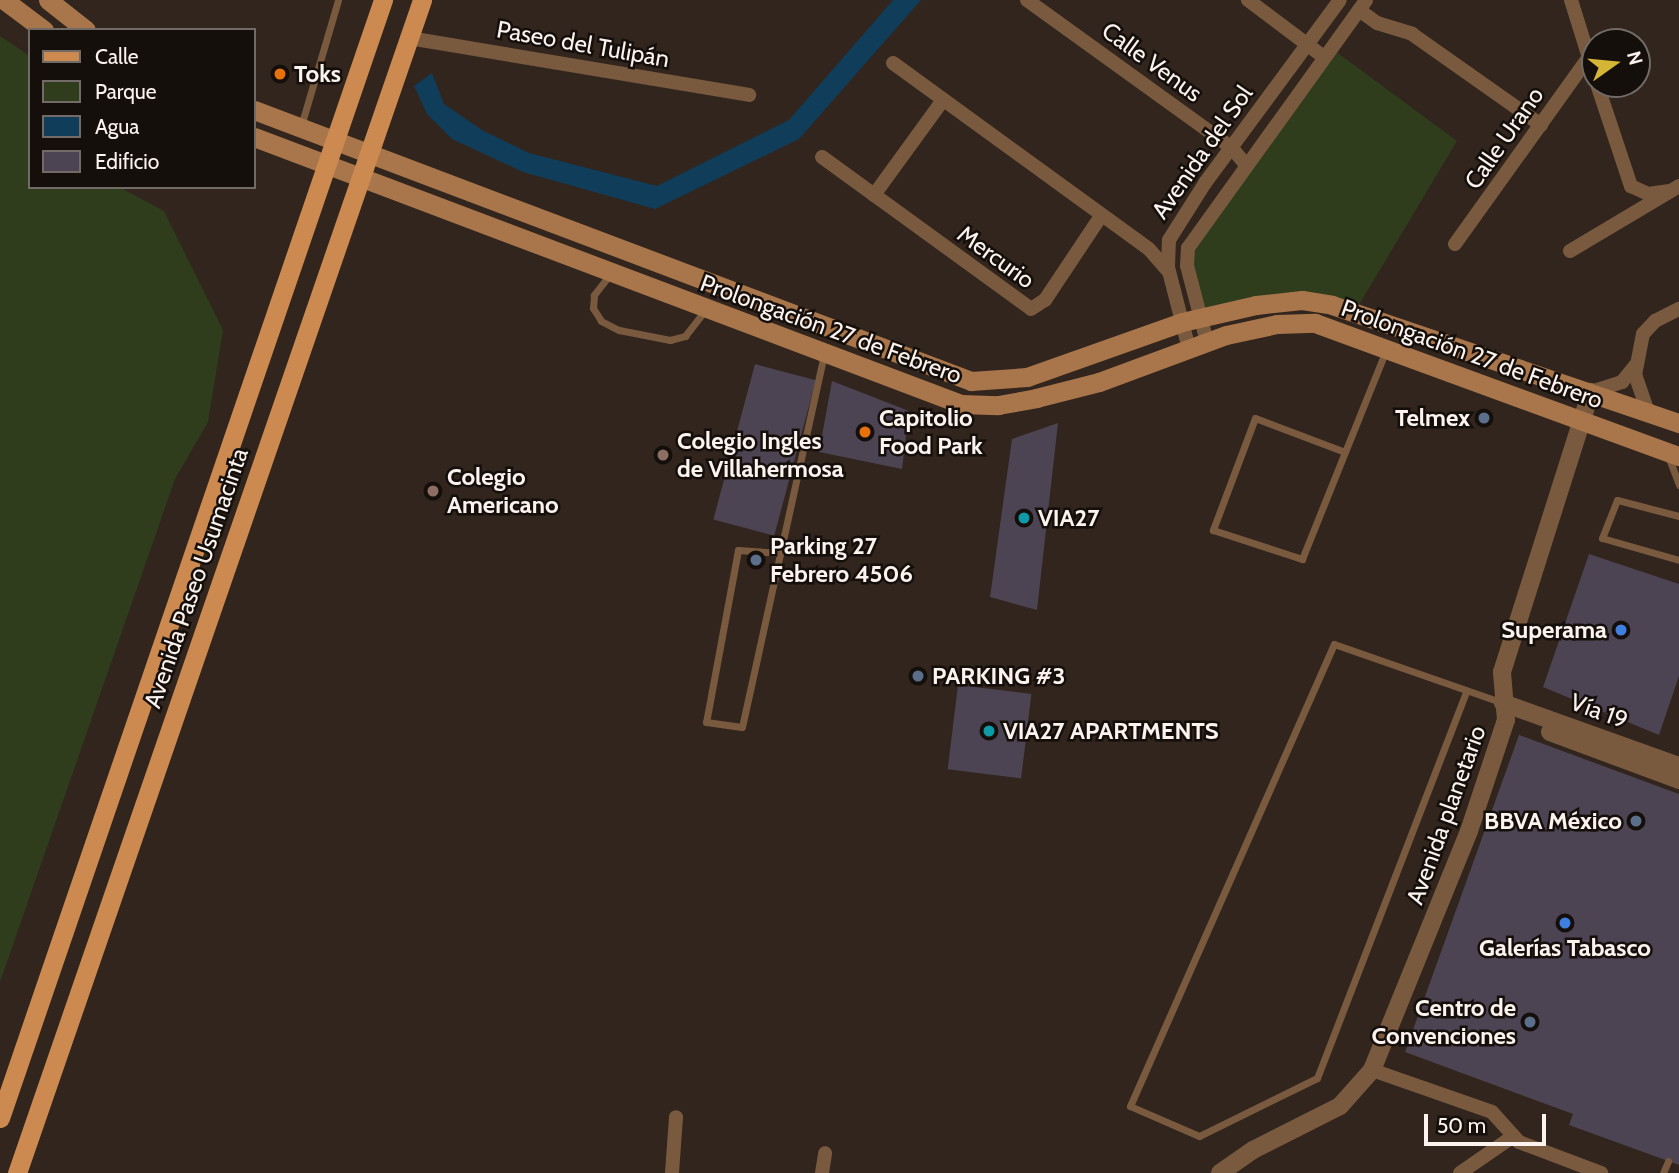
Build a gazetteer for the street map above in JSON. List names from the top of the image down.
{
  "streets": {
    "main road": ["Prolongación 27 de Febrero", "Avenida Paseo Usumacinta"],
    "street": [
      "Paseo del Tulipán",
      "Calle Venus",
      "Calle Urano",
      "Avenida del Sol",
      "Mercurio",
      "Vía 19",
      "Avenida planetario"
    ]
  },
  "crossings": [
    ["Paseo del Tulipán", "Avenida Paseo Usumacinta"],
    ["Calle Venus", "Avenida del Sol"],
    ["Avenida del Sol", "Prolongación 27 de Febrero"],
    ["Prolongación 27 de Febrero", "Avenida Paseo Usumacinta"],
    ["Prolongación 27 de Febrero", "Avenida planetario"],
    ["Vía 19", "Avenida planetario"]
  ],
  "places": [
    "Toks",
    "Telmex",
    "Capitolio Food Park",
    "Colegio Ingles de Villahermosa",
    "Colegio Americano",
    "VIA27",
    "Parking 27 Febrero 4506",
    "Superama",
    "PARKING #3",
    "VIA27 APARTMENTS",
    "BBVA México",
    "Galerías Tabasco",
    "Centro de Convenciones"
  ],
  "legend": [
    "Calle",
    "Parque",
    "Agua",
    "Edificio"
  ],
  "scale_bar": "50 m",
  "north": "right"
}
